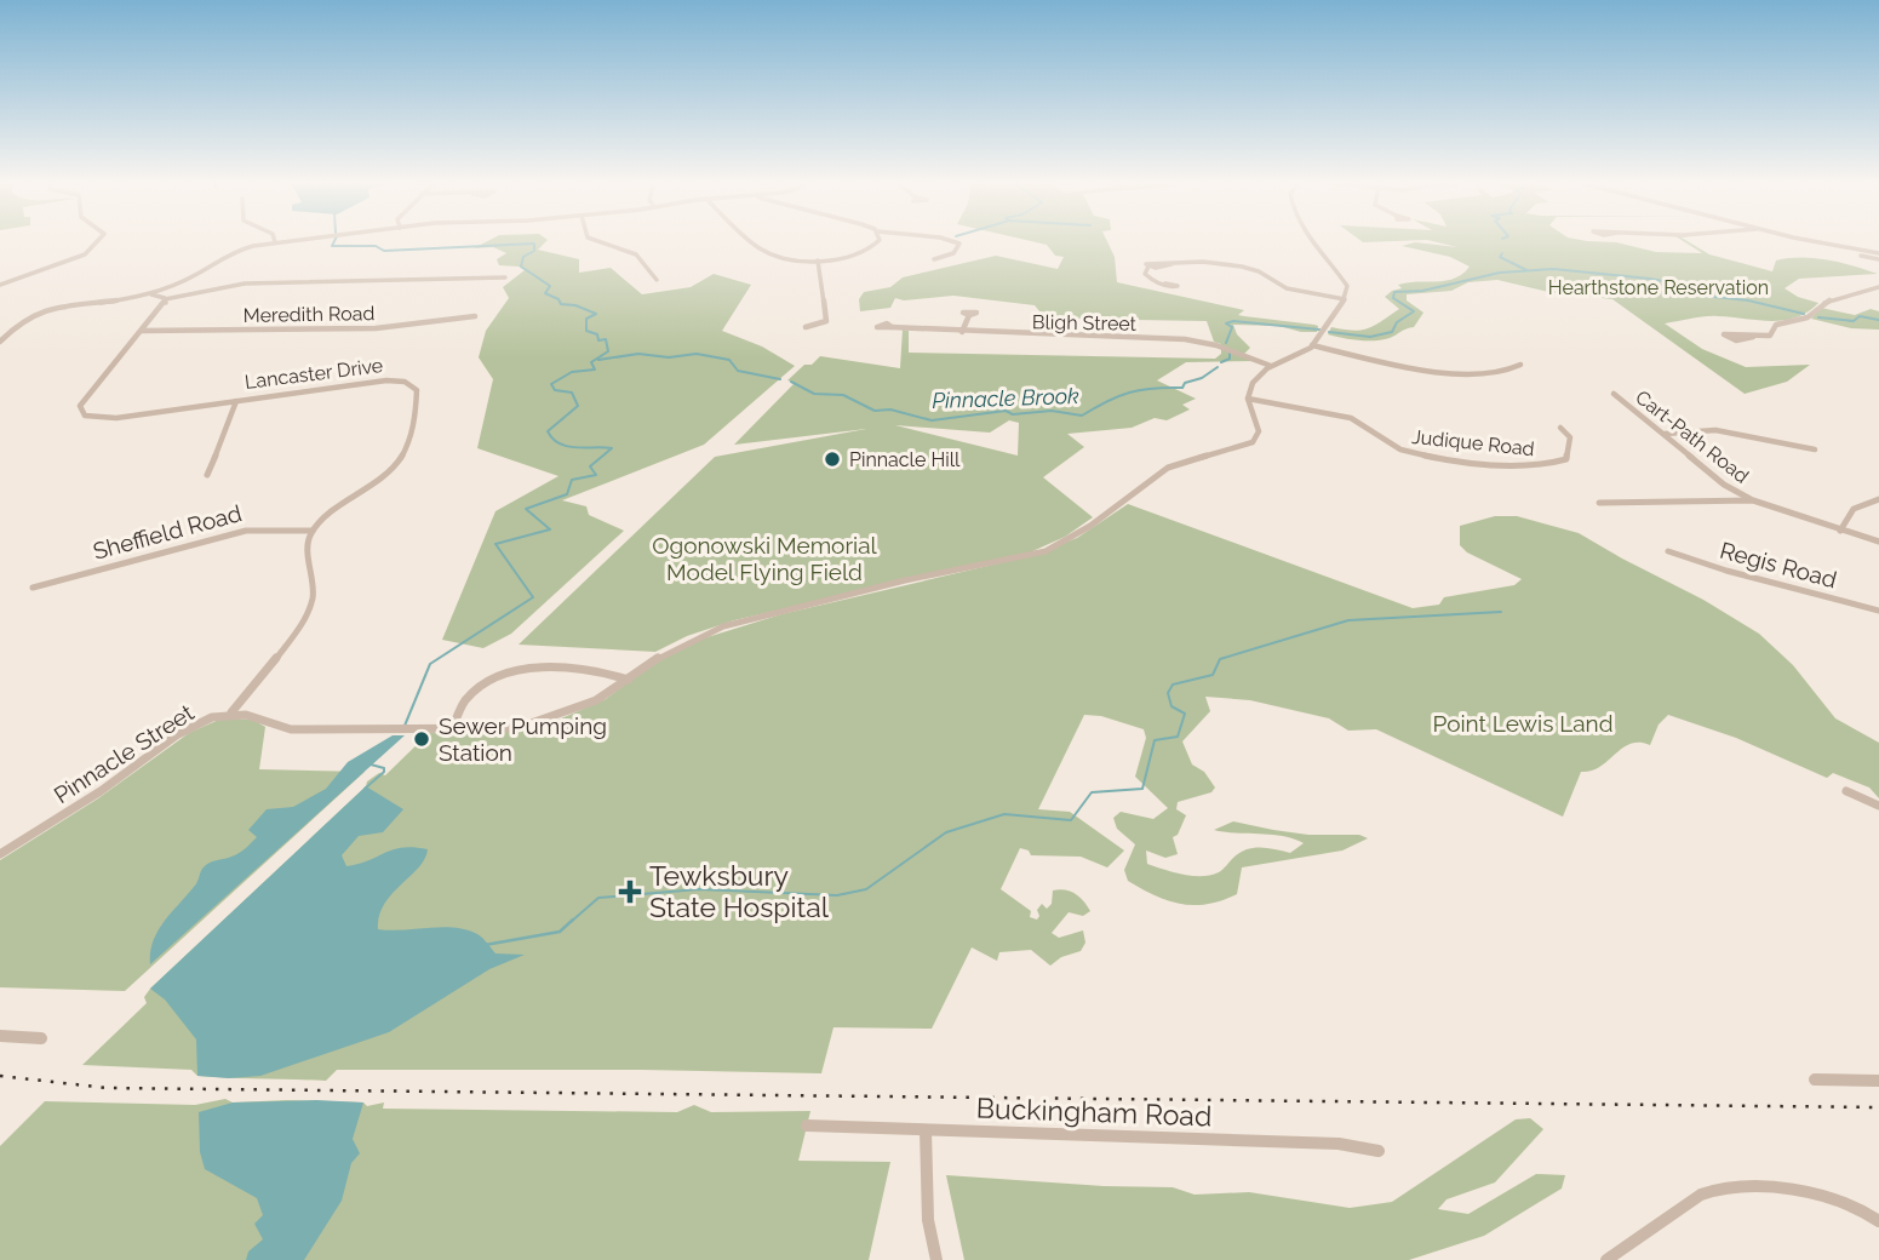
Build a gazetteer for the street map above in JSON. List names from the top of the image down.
{
  "streets": {
    "street": [
      "Meredith Road",
      "Bligh Street",
      "Lancaster Drive",
      "Cart-Path Road",
      "Judique Road",
      "Sheffield Road",
      "Regis Road",
      "Pinnacle Street",
      "Buckingham Road"
    ]
  },
  "crossings": [
    ["Meredith Road", "Lancaster Drive"],
    ["Lancaster Drive", "Sheffield Road"],
    ["Judique Road", "Pinnacle Street"]
  ],
  "water": ["Pinnacle Brook"],
  "parks": ["Hearthstone Reservation", "Ogonowski Memorial Model Flying Field", "Point Lewis Land"],
  "places": {
    "other": ["Pinnacle Hill", "Sewer Pumping Station"],
    "health": ["Tewksbury State Hospital"]
  }
}
